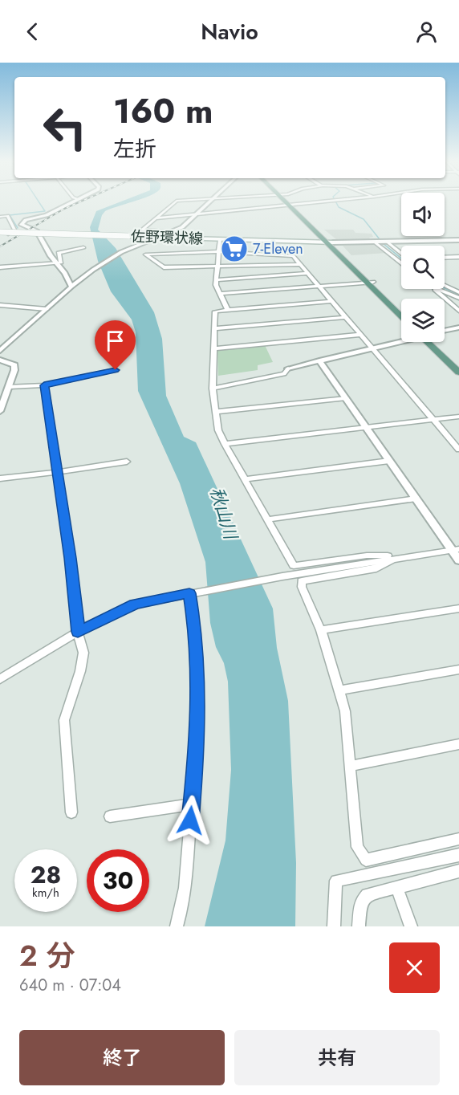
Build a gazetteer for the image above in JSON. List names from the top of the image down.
{
  "streets": {
    "main road": ["佐野環状線"]
  },
  "water": ["秋山川"],
  "places": {
    "supermarket": ["7-Eleven"]
  },
  "page": {
    "header": "Navio",
    "turn": ["160 m", "左折"],
    "speed": "28 km/h",
    "limit": "30",
    "heading": ["2 分", "640 m · 07:04"],
    "buttons": ["終了", "共有"]
  }
}
